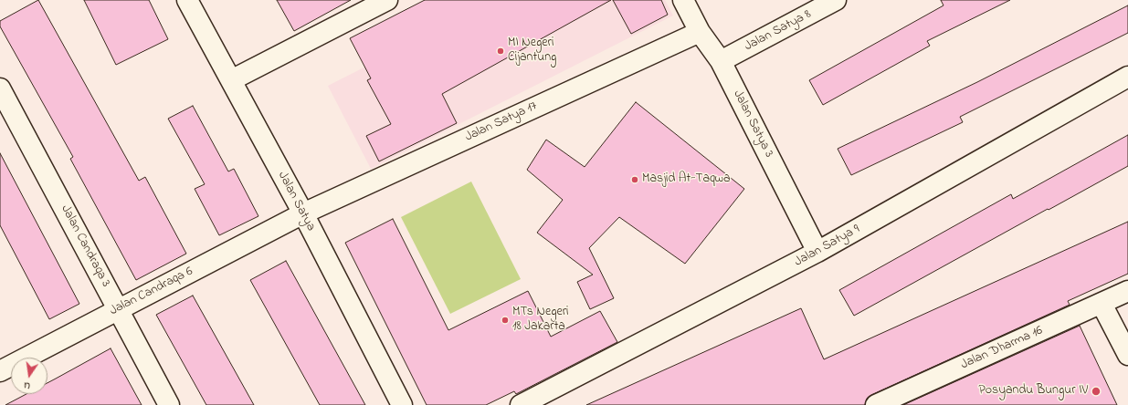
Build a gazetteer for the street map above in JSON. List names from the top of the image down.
{
  "streets": {
    "street": [
      "Jalan Satya 8",
      "Jalan Satya 17",
      "Jalan Satya 3",
      "Jalan Satya",
      "Jalan Candraqa 3",
      "Jalan Satya 9",
      "Jalan Candraqa 6",
      "Jalan Dharma 16"
    ]
  },
  "crossings": [
    ["Jalan Satya 8", "Jalan Satya 3"],
    ["Jalan Satya 17", "Jalan Satya 3"],
    ["Jalan Satya 17", "Jalan Satya"],
    ["Jalan Satya 17", "Jalan Candraqa 6"],
    ["Jalan Satya 3", "Jalan Satya 9"],
    ["Jalan Satya", "Jalan Candraqa 6"],
    ["Jalan Candraqa 3", "Jalan Candraqa 6"]
  ],
  "places": [
    "MI Negeri Cijantung",
    "Masjid At-Taqwa",
    "MTs Negeri 18 Jakarta",
    "Posyandu Bungur IV"
  ],
  "north": "bottom"
}
